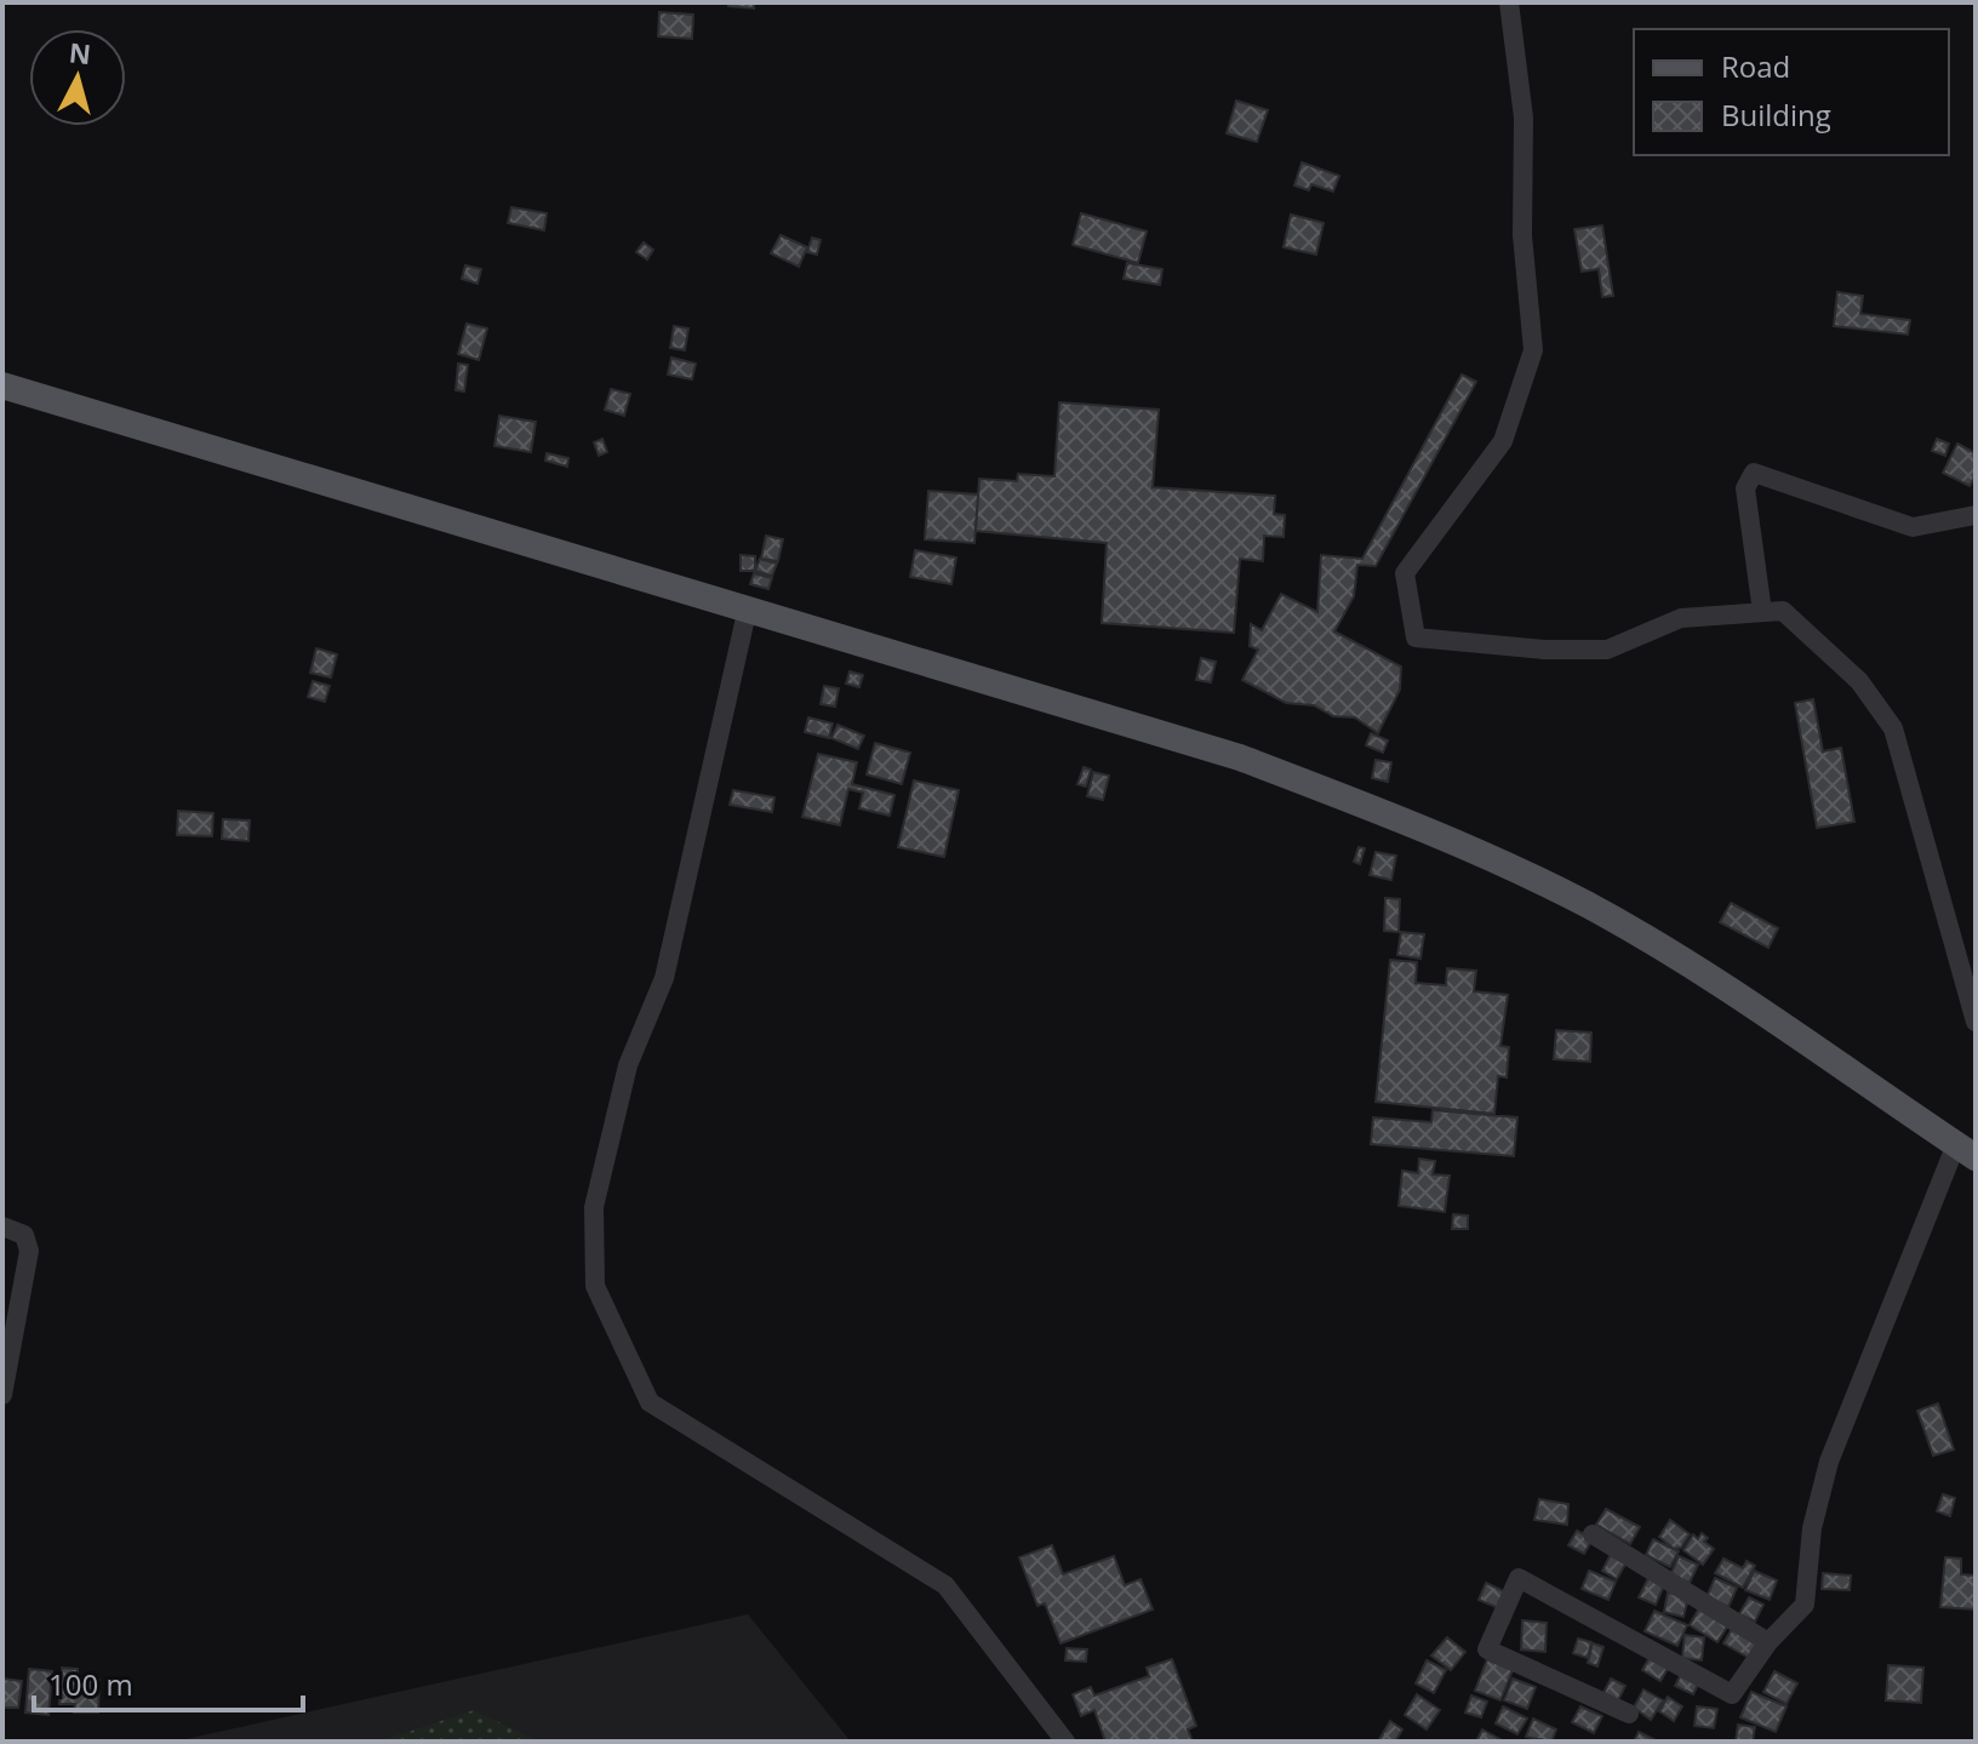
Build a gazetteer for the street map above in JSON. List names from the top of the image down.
{
  "legend": ["Road", "Building"],
  "scale_bar": "100 m",
  "north": "top"
}
